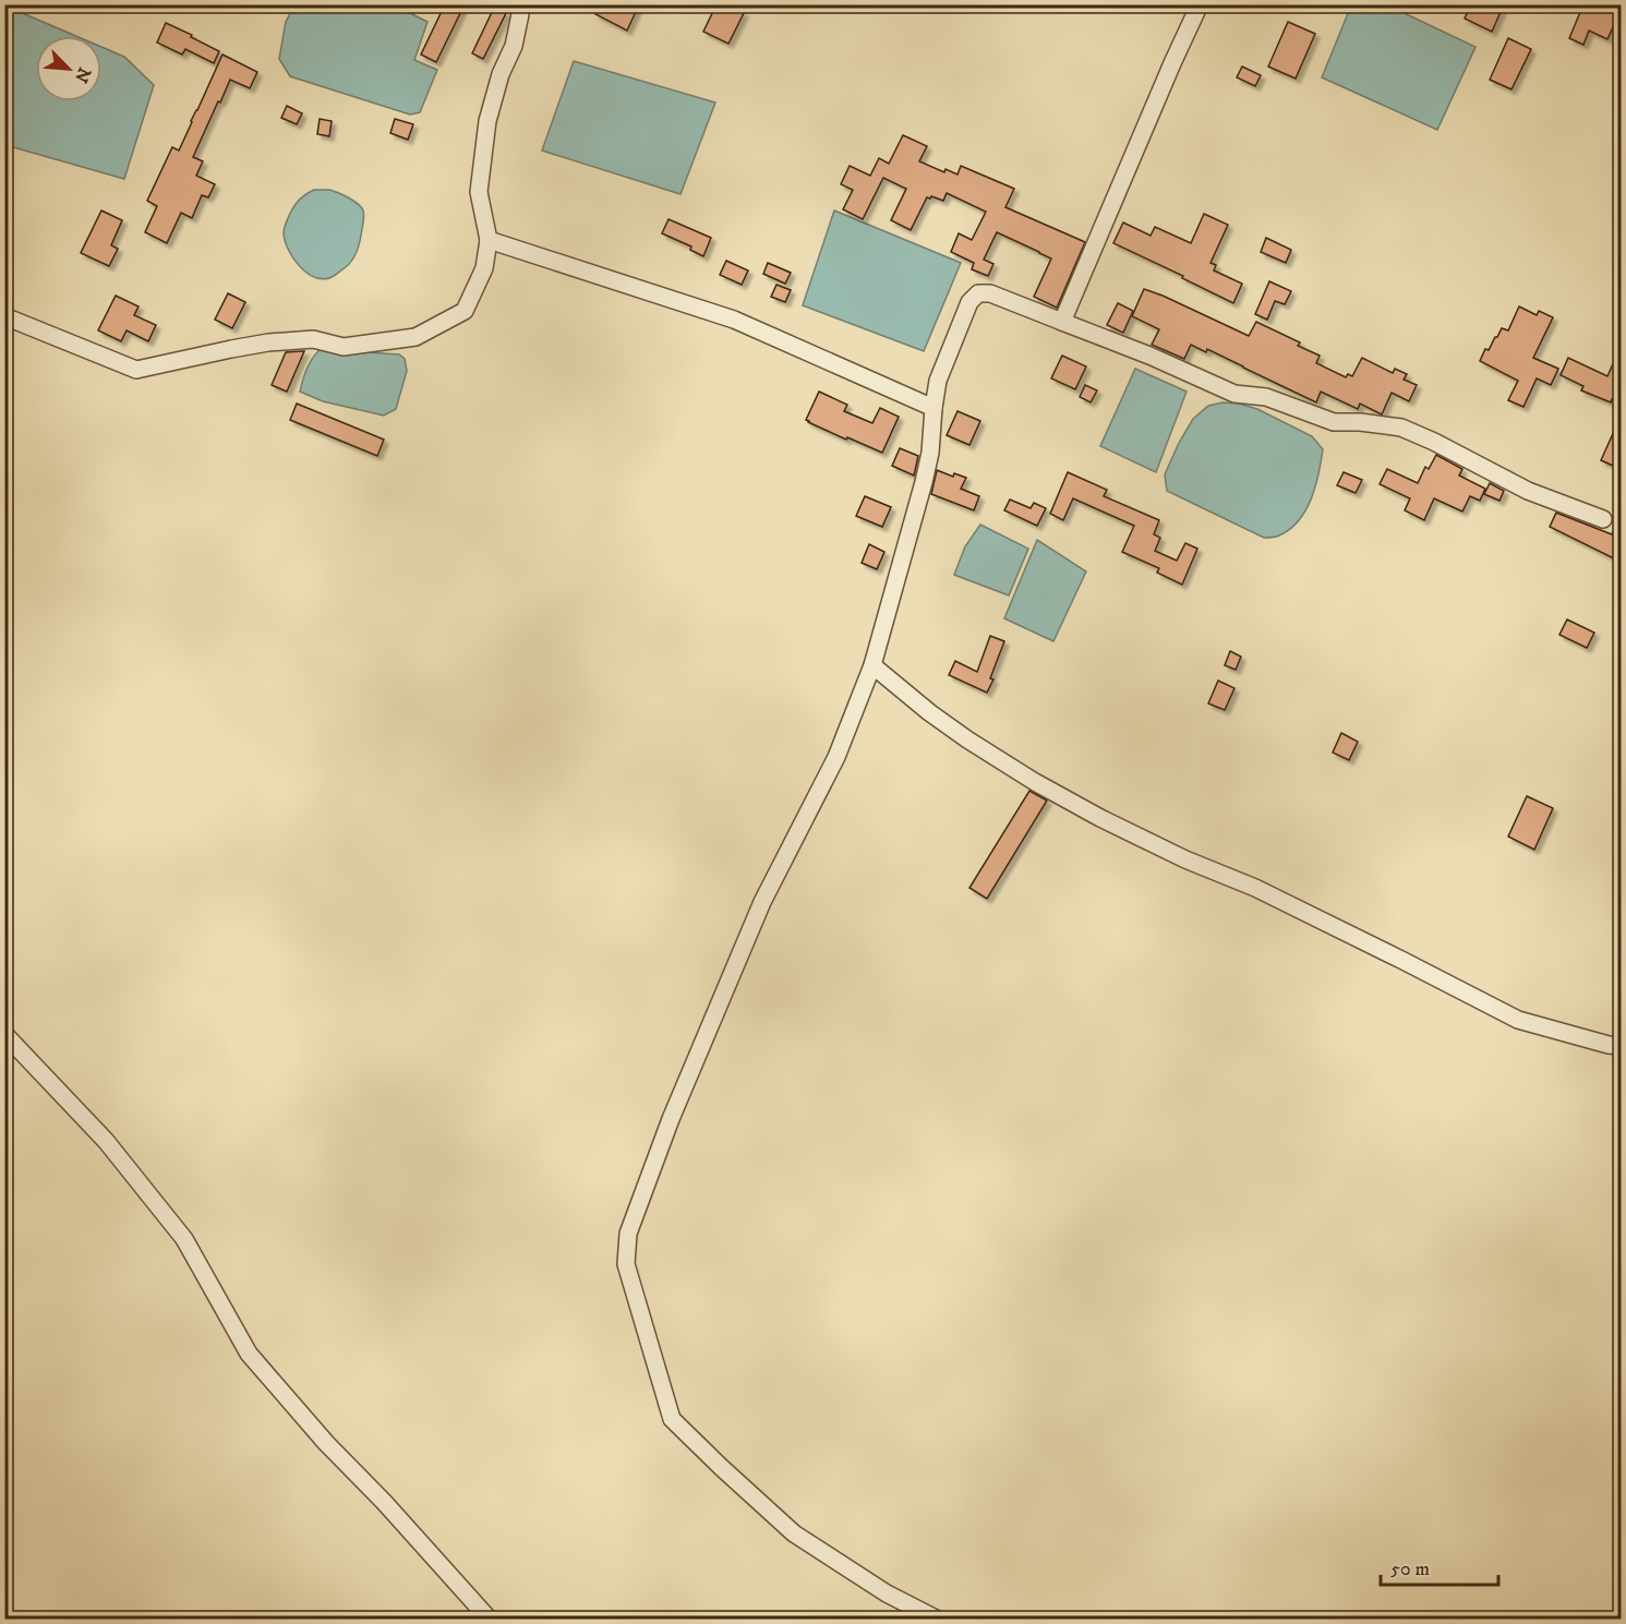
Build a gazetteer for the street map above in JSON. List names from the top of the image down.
{
  "scale_bar": "50 m",
  "north": "bottom right"
}
